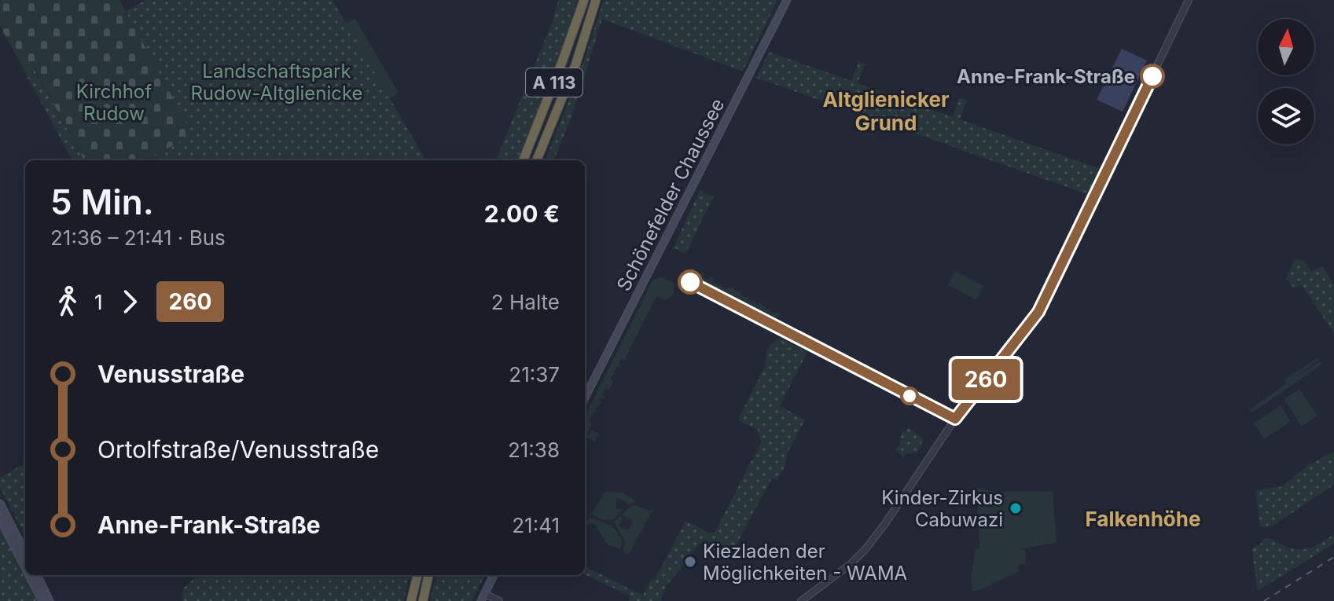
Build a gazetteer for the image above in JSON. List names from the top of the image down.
{
  "streets": {
    "highway": ["A 113"],
    "main road": ["Schönefelder Chaussee"]
  },
  "districts": ["Altglienicker Grund", "Falkenhöhe"],
  "parks": ["Landschaftspark Rudow-Altglienicke", "Kirchhof Rudow"],
  "places": ["Anne-Frank-Straße", "Kinder-Zirkus Cabuwazi", "Kiezladen der Möglichkeiten - WAMA"],
  "lines": ["bus line 260"],
  "north": "top",
  "page": {
    "on_map": "260",
    "heading": ["5 Min.", "21:36 – 21:41 · Bus", "2.00 €"],
    "legs": ["1", "260", "2 Halte"],
    "list": [
      {
        "name": "Venusstraße",
        "value": "21:37"
      },
      {
        "name": "Ortolfstraße/Venusstraße",
        "value": "21:38"
      },
      {
        "name": "Anne-Frank-Straße",
        "value": "21:41"
      }
    ]
  }
}
